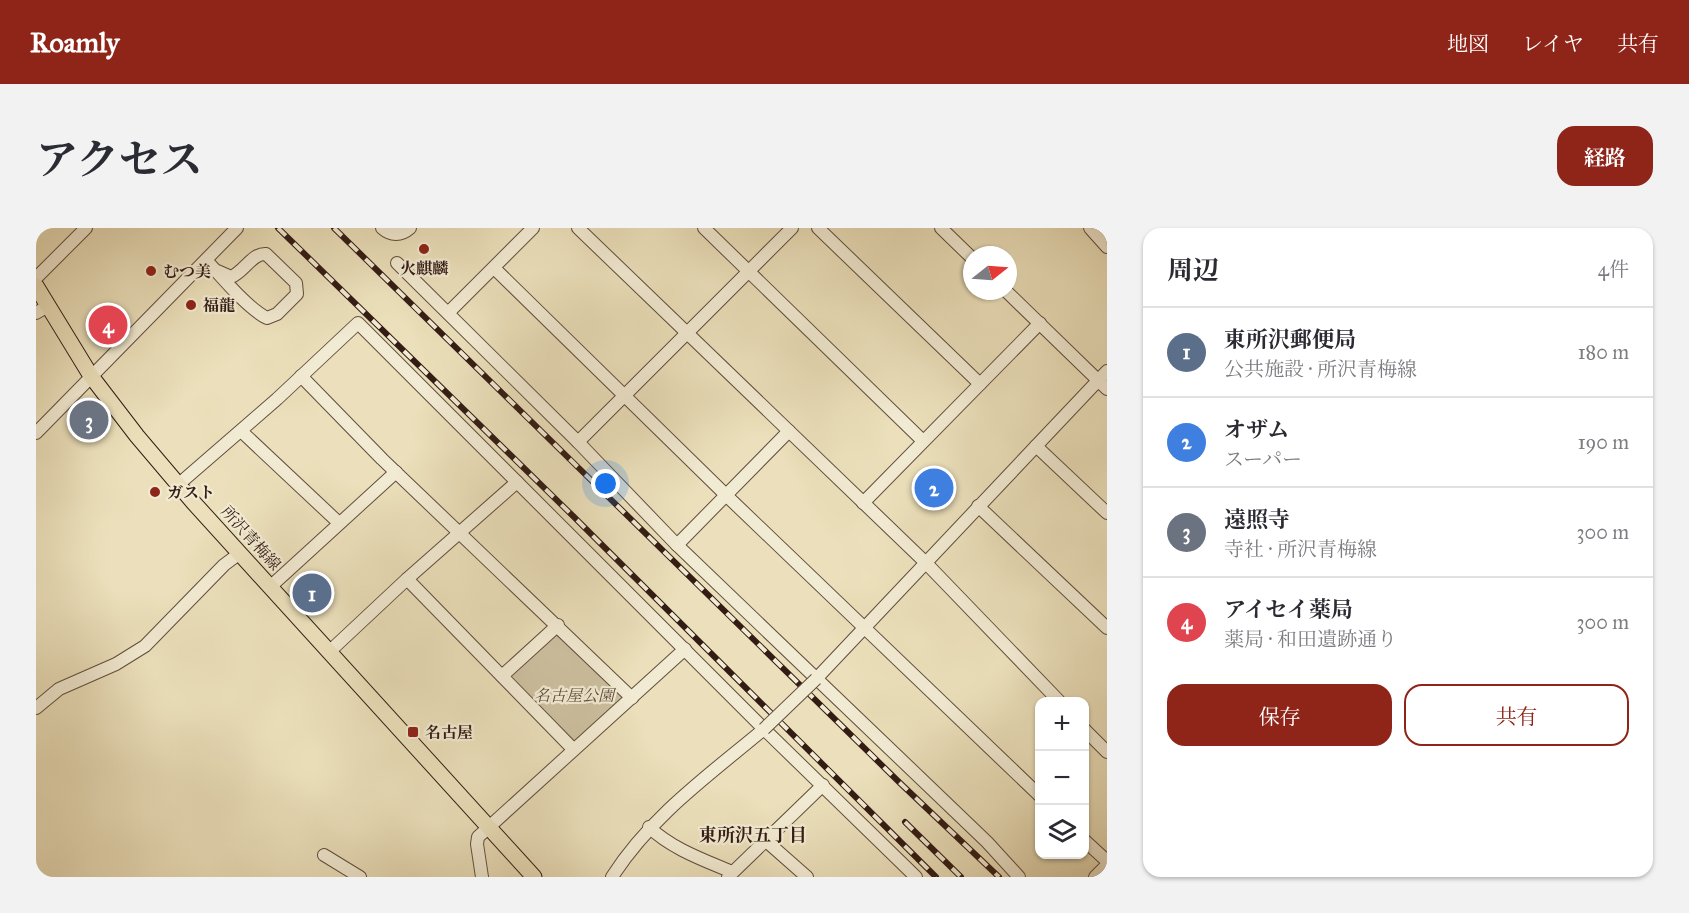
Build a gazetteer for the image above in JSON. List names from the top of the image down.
{
  "streets": {
    "main road": ["所沢青梅線"]
  },
  "districts": ["東所沢五丁目"],
  "parks": ["名古屋公園"],
  "places": {
    "other": [
      "火麒麟",
      "むつ美",
      "福龍",
      "ガスト"
    ],
    "transit": ["名古屋"]
  },
  "north": "right",
  "page": {
    "header": "Roamly",
    "nav": ["地図", "レイヤ", "共有"],
    "title": "アクセス",
    "buttons": [
      "経路",
      ["保存", "共有"]
    ],
    "heading": ["周辺", "4件"],
    "pins": [
      "4",
      "3",
      "2",
      "1"
    ],
    "list": [
      {
        "mark": "1",
        "name": "東所沢郵便局",
        "note": "公共施設 · 所沢青梅線",
        "value": "180 m"
      },
      {
        "mark": "2",
        "name": "オザム",
        "note": "スーパー",
        "value": "190 m"
      },
      {
        "mark": "3",
        "name": "遠照寺",
        "note": "寺社 · 所沢青梅線",
        "value": "300 m"
      },
      {
        "mark": "4",
        "name": "アイセイ薬局",
        "note": "薬局 · 和田遺跡通り",
        "value": "300 m"
      }
    ],
    "map_buttons": ["+", "−"]
  }
}
